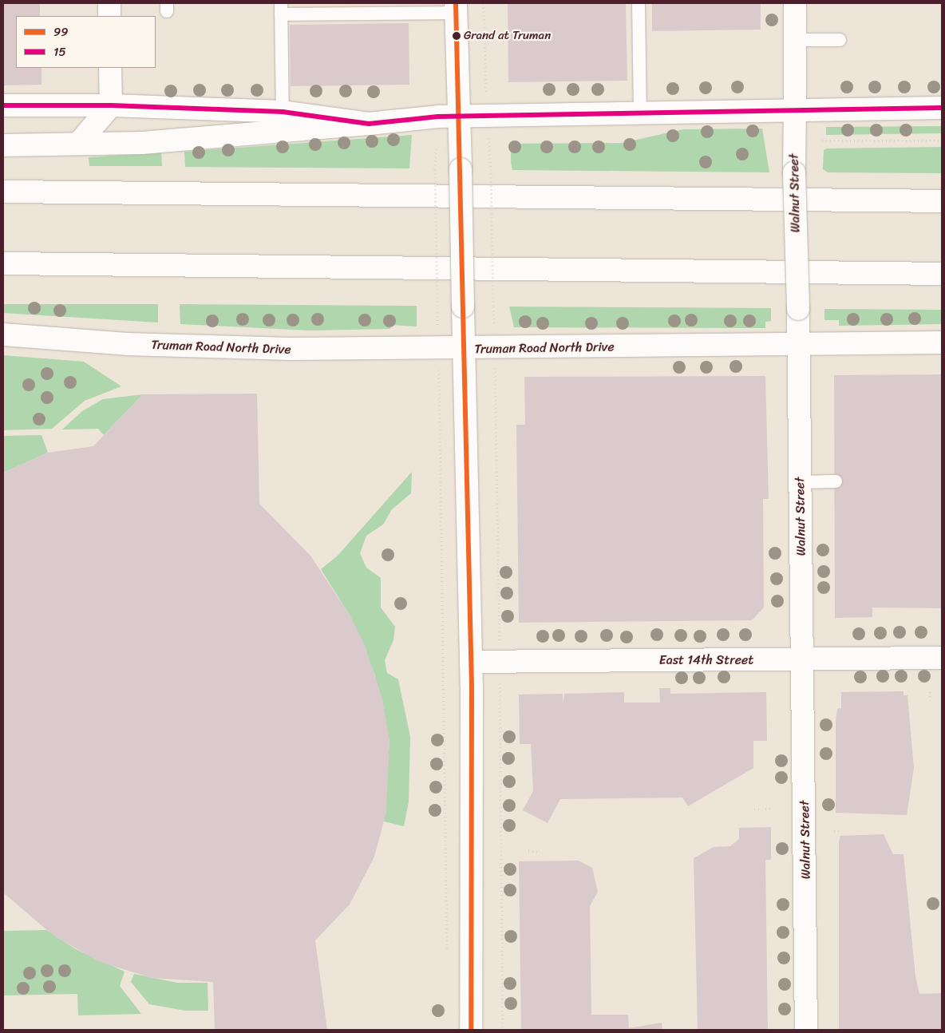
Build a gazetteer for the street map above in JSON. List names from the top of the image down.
{
  "streets": {
    "main road": ["Walnut Street", "Truman Road North Drive", "East 14th Street"]
  },
  "crossings": [
    ["Walnut Street", "Truman Road North Drive"],
    ["Walnut Street", "East 14th Street"]
  ],
  "places": ["Grand at Truman"],
  "lines": ["transit line 99", "transit line 15"],
  "legend": ["99", "15"]
}
